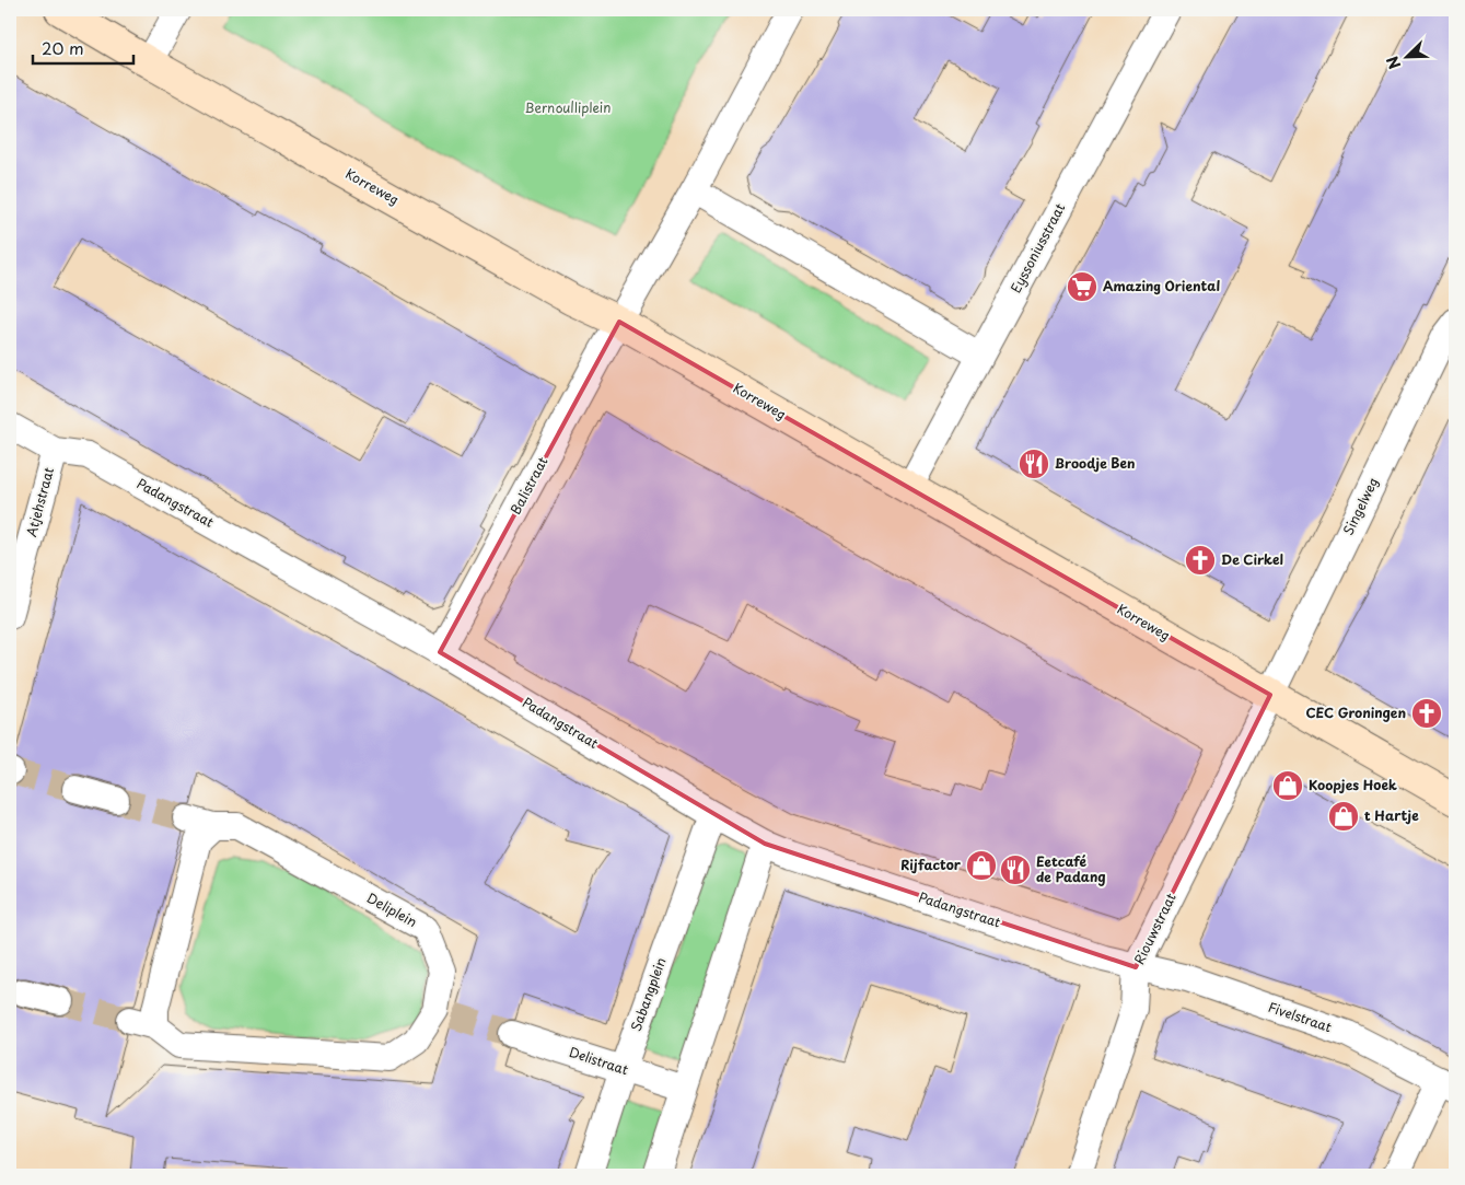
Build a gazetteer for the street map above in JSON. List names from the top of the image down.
{
  "streets": {
    "street": [
      "Korreweg",
      "Eyssoniusstraat",
      "Balistraat",
      "Atjehstraat",
      "Padangstraat",
      "Singelweg",
      "Deliplein",
      "Riouwstraat",
      "Sabangplein",
      "Fivelstraat",
      "Delistraat"
    ]
  },
  "crossings": [
    ["Korreweg", "Eyssoniusstraat"],
    ["Korreweg", "Balistraat"],
    ["Korreweg", "Singelweg"],
    ["Korreweg", "Riouwstraat"],
    ["Balistraat", "Padangstraat"],
    ["Atjehstraat", "Padangstraat"],
    ["Padangstraat", "Riouwstraat"],
    ["Padangstraat", "Sabangplein"],
    ["Padangstraat", "Fivelstraat"],
    ["Singelweg", "Riouwstraat"],
    ["Riouwstraat", "Fivelstraat"],
    ["Sabangplein", "Delistraat"]
  ],
  "parks": ["Bernoulliplein"],
  "places": {
    "supermarket": ["Amazing Oriental"],
    "restaurant": ["Broodje Ben", "Eetcafé de Padang"],
    "church": ["De Cirkel", "CEC Groningen"],
    "shop": ["Koopjes Hoek", "t Hartje", "Rijfactor"]
  },
  "scale_bar": "20 m",
  "north": "bottom left"
}
